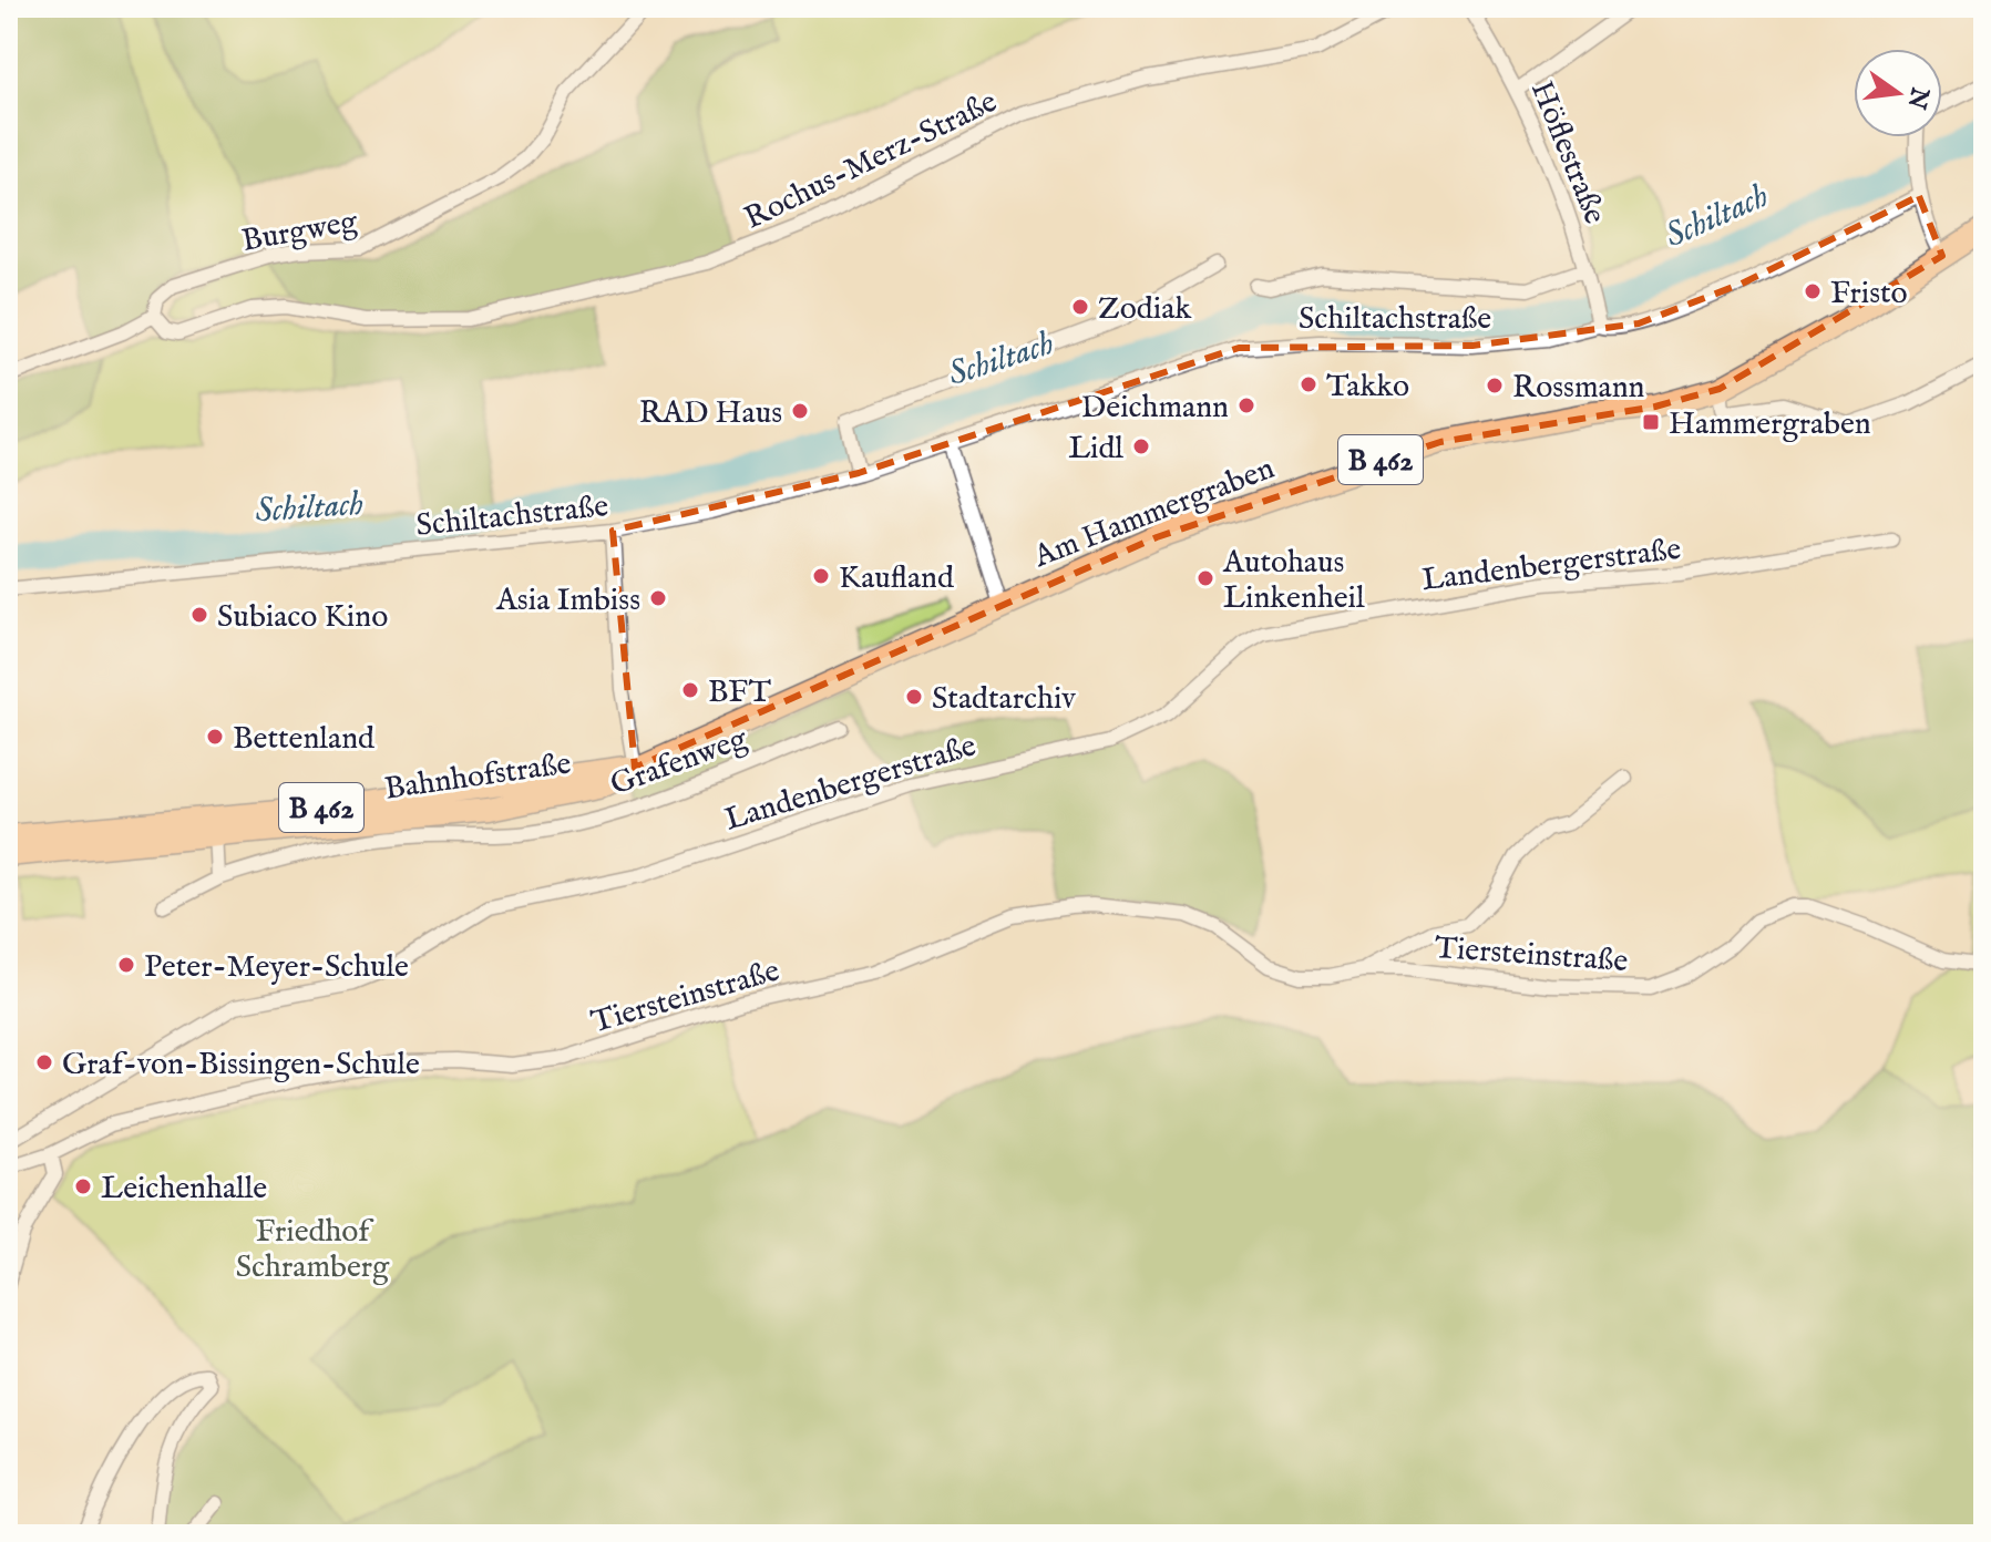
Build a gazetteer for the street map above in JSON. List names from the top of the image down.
{
  "streets": {
    "main road": ["B 462", "Am Hammergraben", "Bahnhofstraße"],
    "street": [
      "Höflestraße",
      "Rochus-Merz-Straße",
      "Burgweg",
      "Schiltachstraße",
      "Landenbergerstraße",
      "Grafenweg",
      "Tiersteinstraße"
    ]
  },
  "crossings": [
    ["Höflestraße", "Schiltachstraße"],
    ["Rochus-Merz-Straße", "Burgweg"],
    ["Am Hammergraben", "Bahnhofstraße"]
  ],
  "water": ["Schiltach"],
  "parks": ["Friedhof Schramberg"],
  "places": {
    "other": [
      "Fristo",
      "Zodiak",
      "Takko",
      "Rossmann",
      "Deichmann",
      "RAD Haus",
      "Lidl",
      "Kaufland",
      "Autohaus Linkenheil",
      "Asia Imbiss",
      "Subiaco Kino",
      "BFT",
      "Stadtarchiv",
      "Bettenland",
      "Peter-Meyer-Schule",
      "Graf-von-Bissingen-Schule",
      "Leichenhalle"
    ],
    "transit": ["Hammergraben"]
  },
  "north": "right"
}
